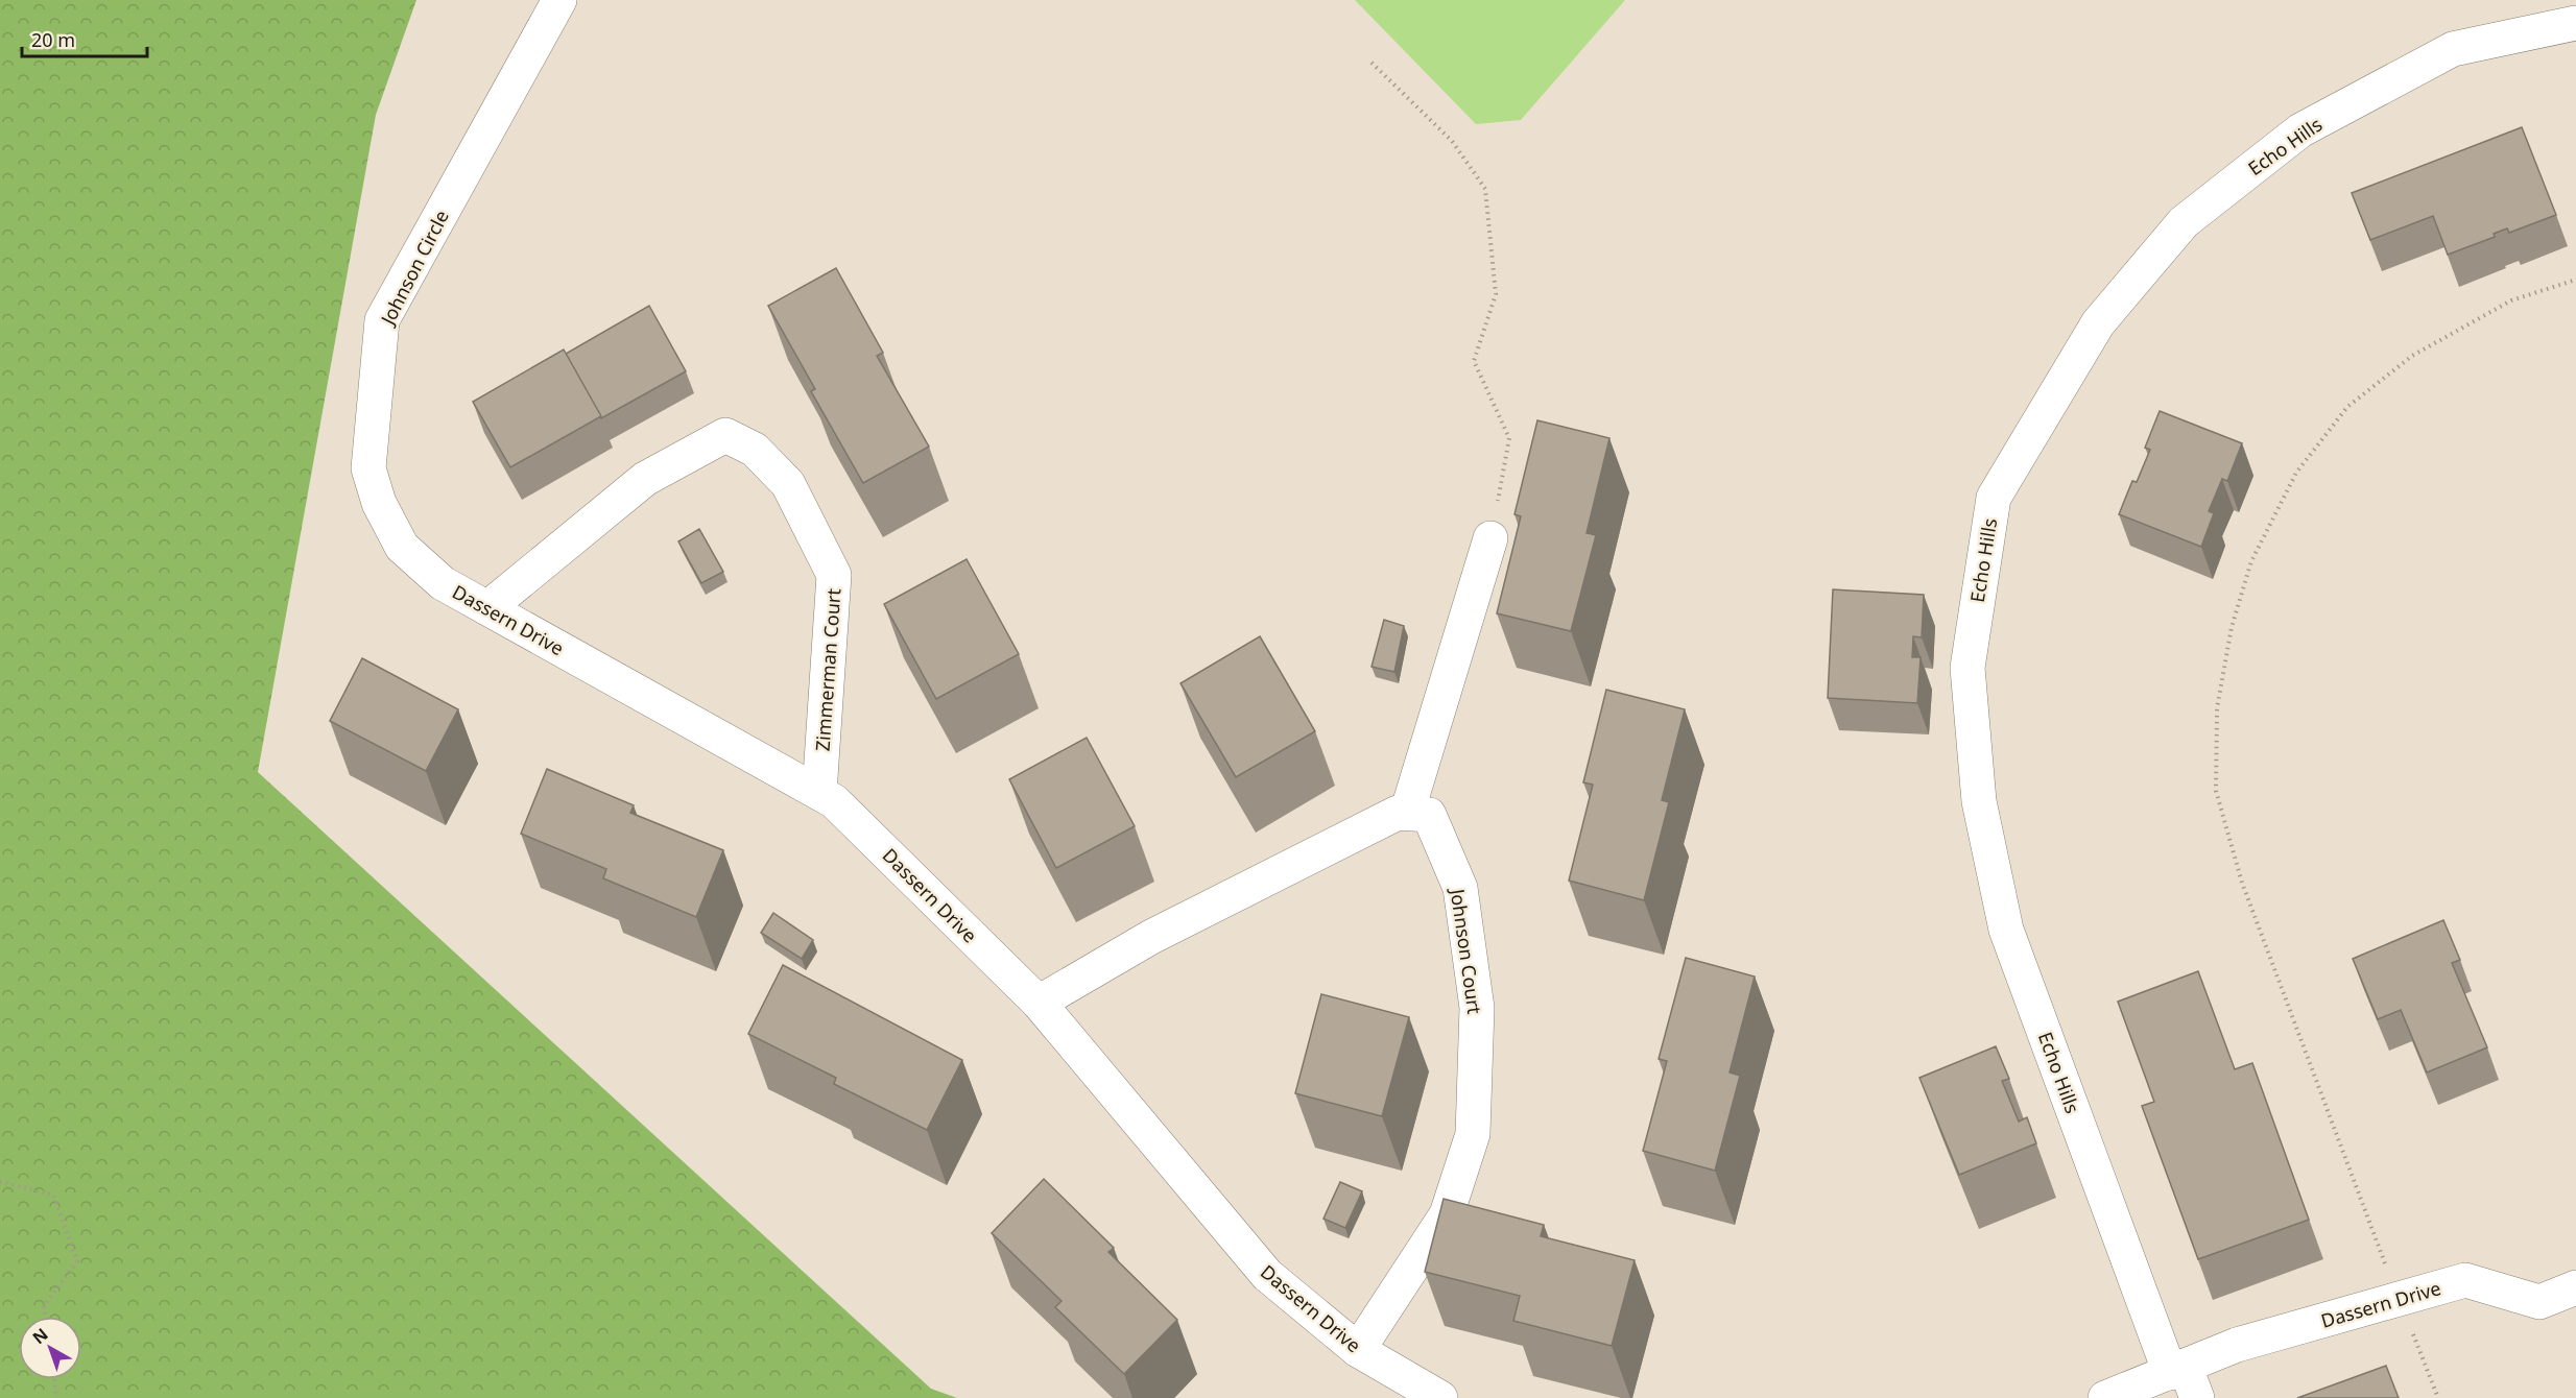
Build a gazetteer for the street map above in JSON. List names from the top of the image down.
{
  "streets": {
    "street": [
      "Echo Hills",
      "Johnson Circle",
      "Dassern Drive",
      "Zimmerman Court",
      "Johnson Court"
    ]
  },
  "crossings": [
    ["Echo Hills", "Dassern Drive"],
    ["Johnson Circle", "Dassern Drive"],
    ["Dassern Drive", "Zimmerman Court"],
    ["Dassern Drive", "Johnson Court"]
  ],
  "scale_bar": "20 m",
  "north": "top left"
}
